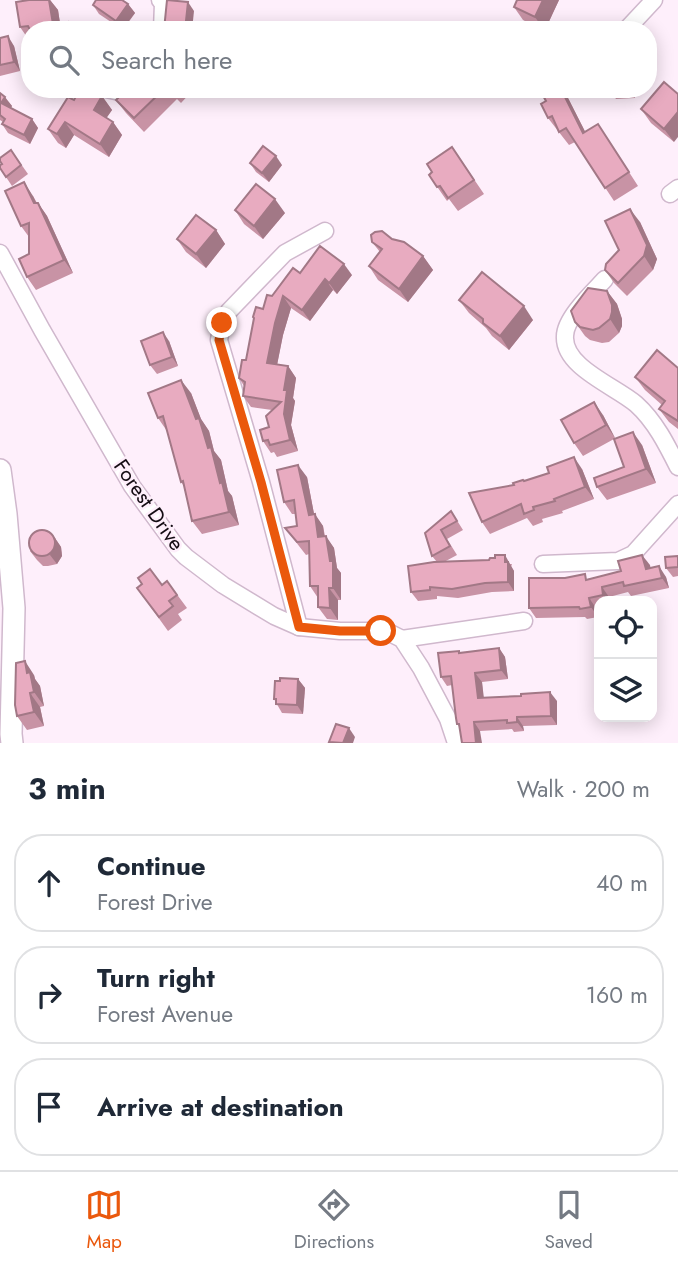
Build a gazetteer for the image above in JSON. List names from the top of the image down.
{
  "streets": {
    "street": ["Forest Drive"]
  },
  "page": {
    "search": "Search here",
    "heading": ["3 min", "Walk · 200 m"],
    "list": [
      ["Continue", "Forest Drive", "40 m"],
      ["Turn right", "Forest Avenue", "160 m"],
      "Arrive at destination"
    ],
    "nav": ["Map", "Directions", "Saved"]
  }
}
